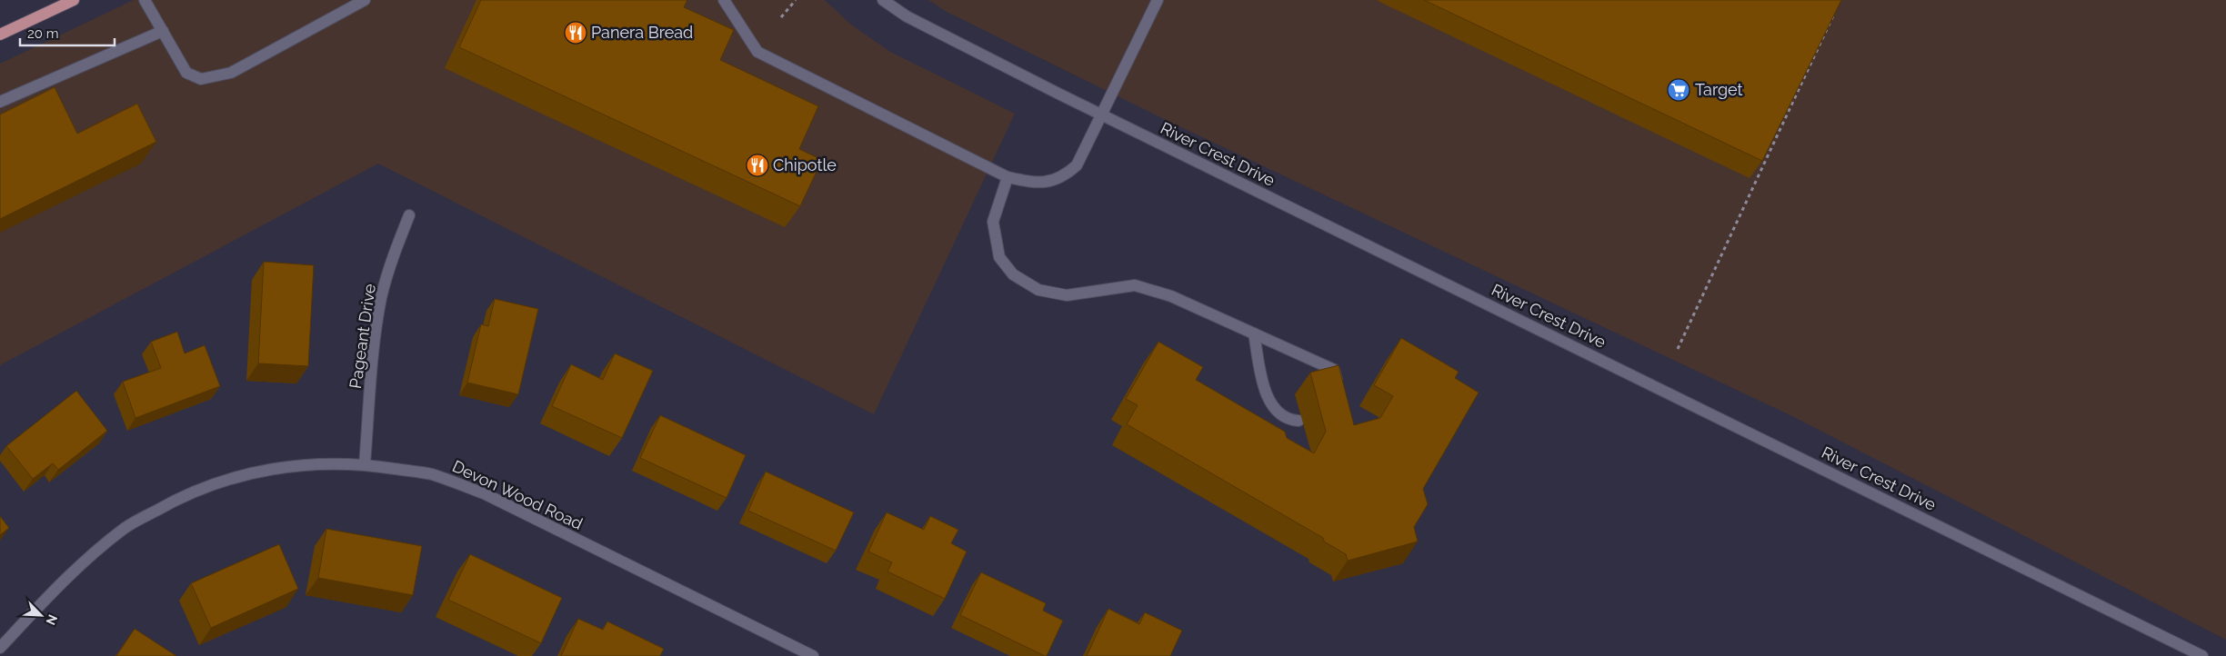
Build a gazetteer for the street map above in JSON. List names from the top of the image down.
{
  "streets": {
    "street": ["River Crest Drive", "Pageant Drive", "Devon Wood Road"]
  },
  "crossings": [
    ["Pageant Drive", "Devon Wood Road"]
  ],
  "places": {
    "restaurant": ["Panera Bread", "Chipotle"],
    "supermarket": ["Target"]
  },
  "scale_bar": "20 m",
  "north": "bottom right"
}
